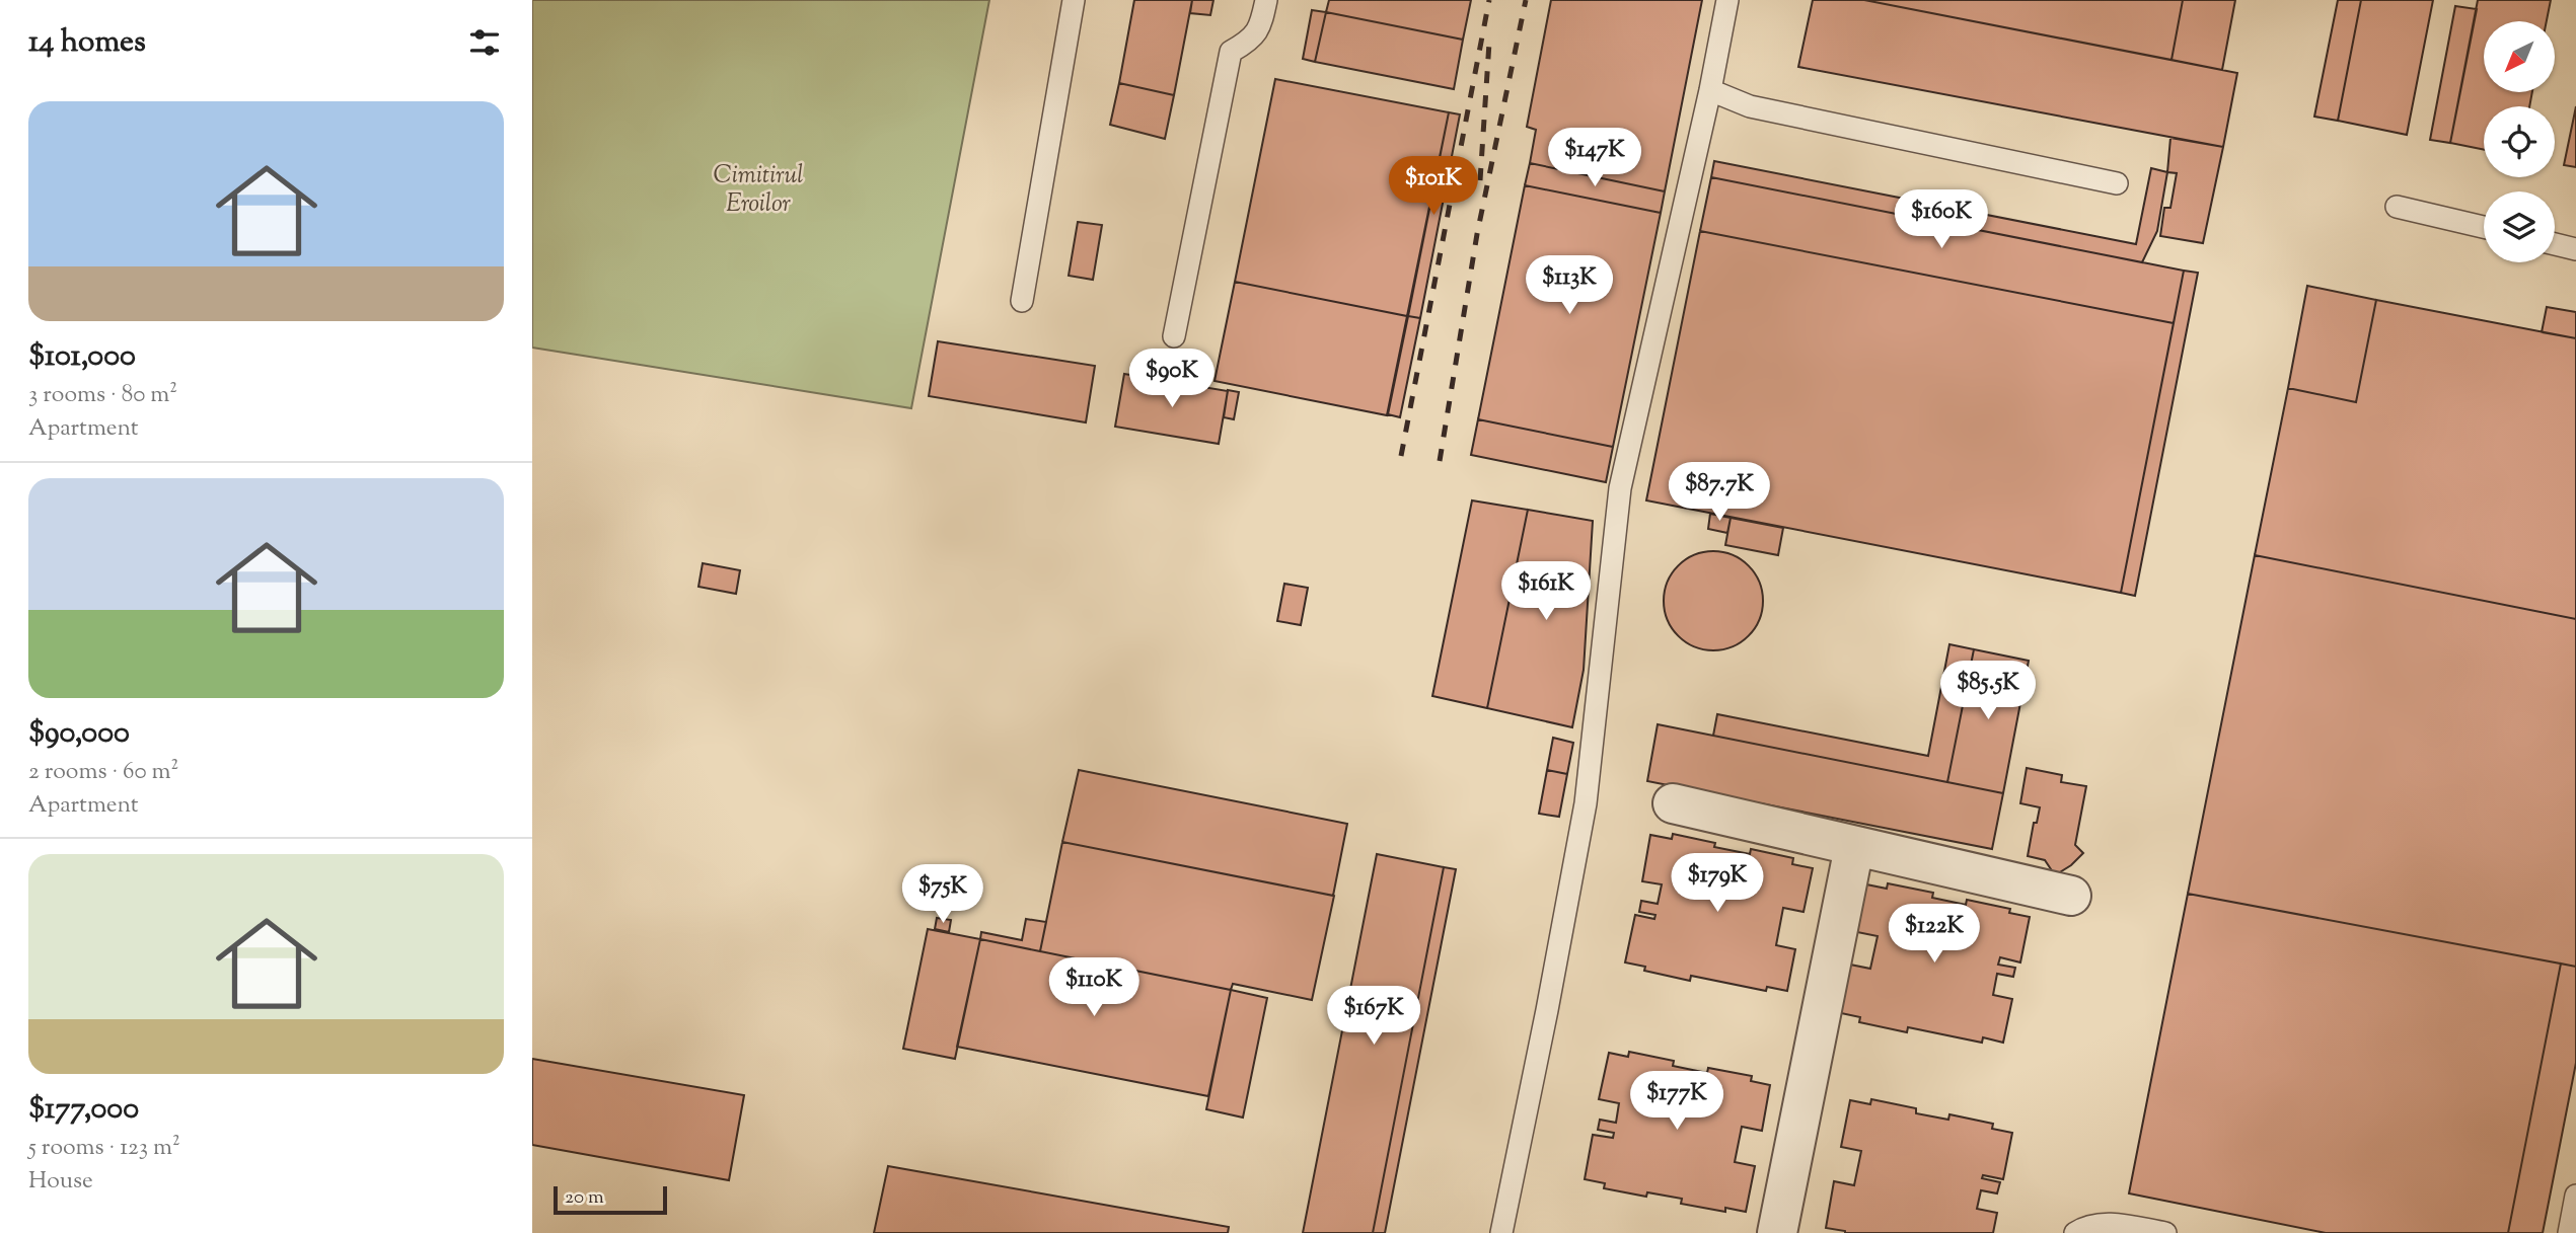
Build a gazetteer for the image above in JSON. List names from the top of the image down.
{
  "parks": ["Cimitirul Eroilor"],
  "scale_bar": "20 m",
  "north": "bottom left",
  "page": {
    "heading": "14 homes",
    "list": [
      {
        "name": "$101,000",
        "note": "3 rooms · 80 m² · Apartment"
      },
      {
        "name": "$90,000",
        "note": "2 rooms · 60 m² · Apartment"
      },
      {
        "name": "$177,000",
        "note": "5 rooms · 123 m² · House"
      }
    ],
    "price": [
      "$147K",
      "$101K",
      "$160K",
      "$113K",
      "$90K",
      "$87.7K",
      "$161K",
      "$85.5K",
      "$179K",
      "$75K",
      "$122K",
      "$110K",
      "$167K",
      "$177K"
    ],
    "scale": "20 m"
  }
}
